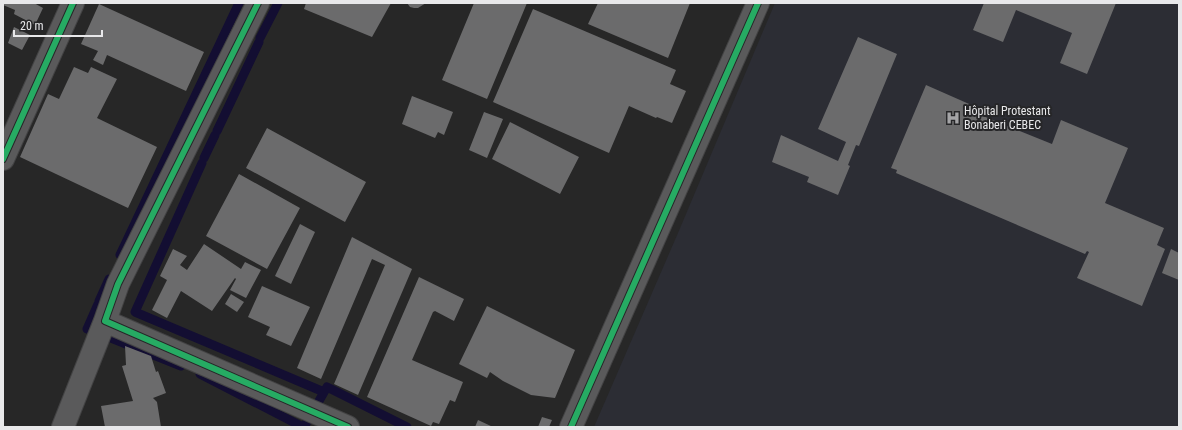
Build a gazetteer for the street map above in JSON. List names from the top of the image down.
{
  "places": {
    "hospital": ["Hôpital Protestant Bonaberi CEBEC"]
  },
  "scale_bar": "20 m"
}
